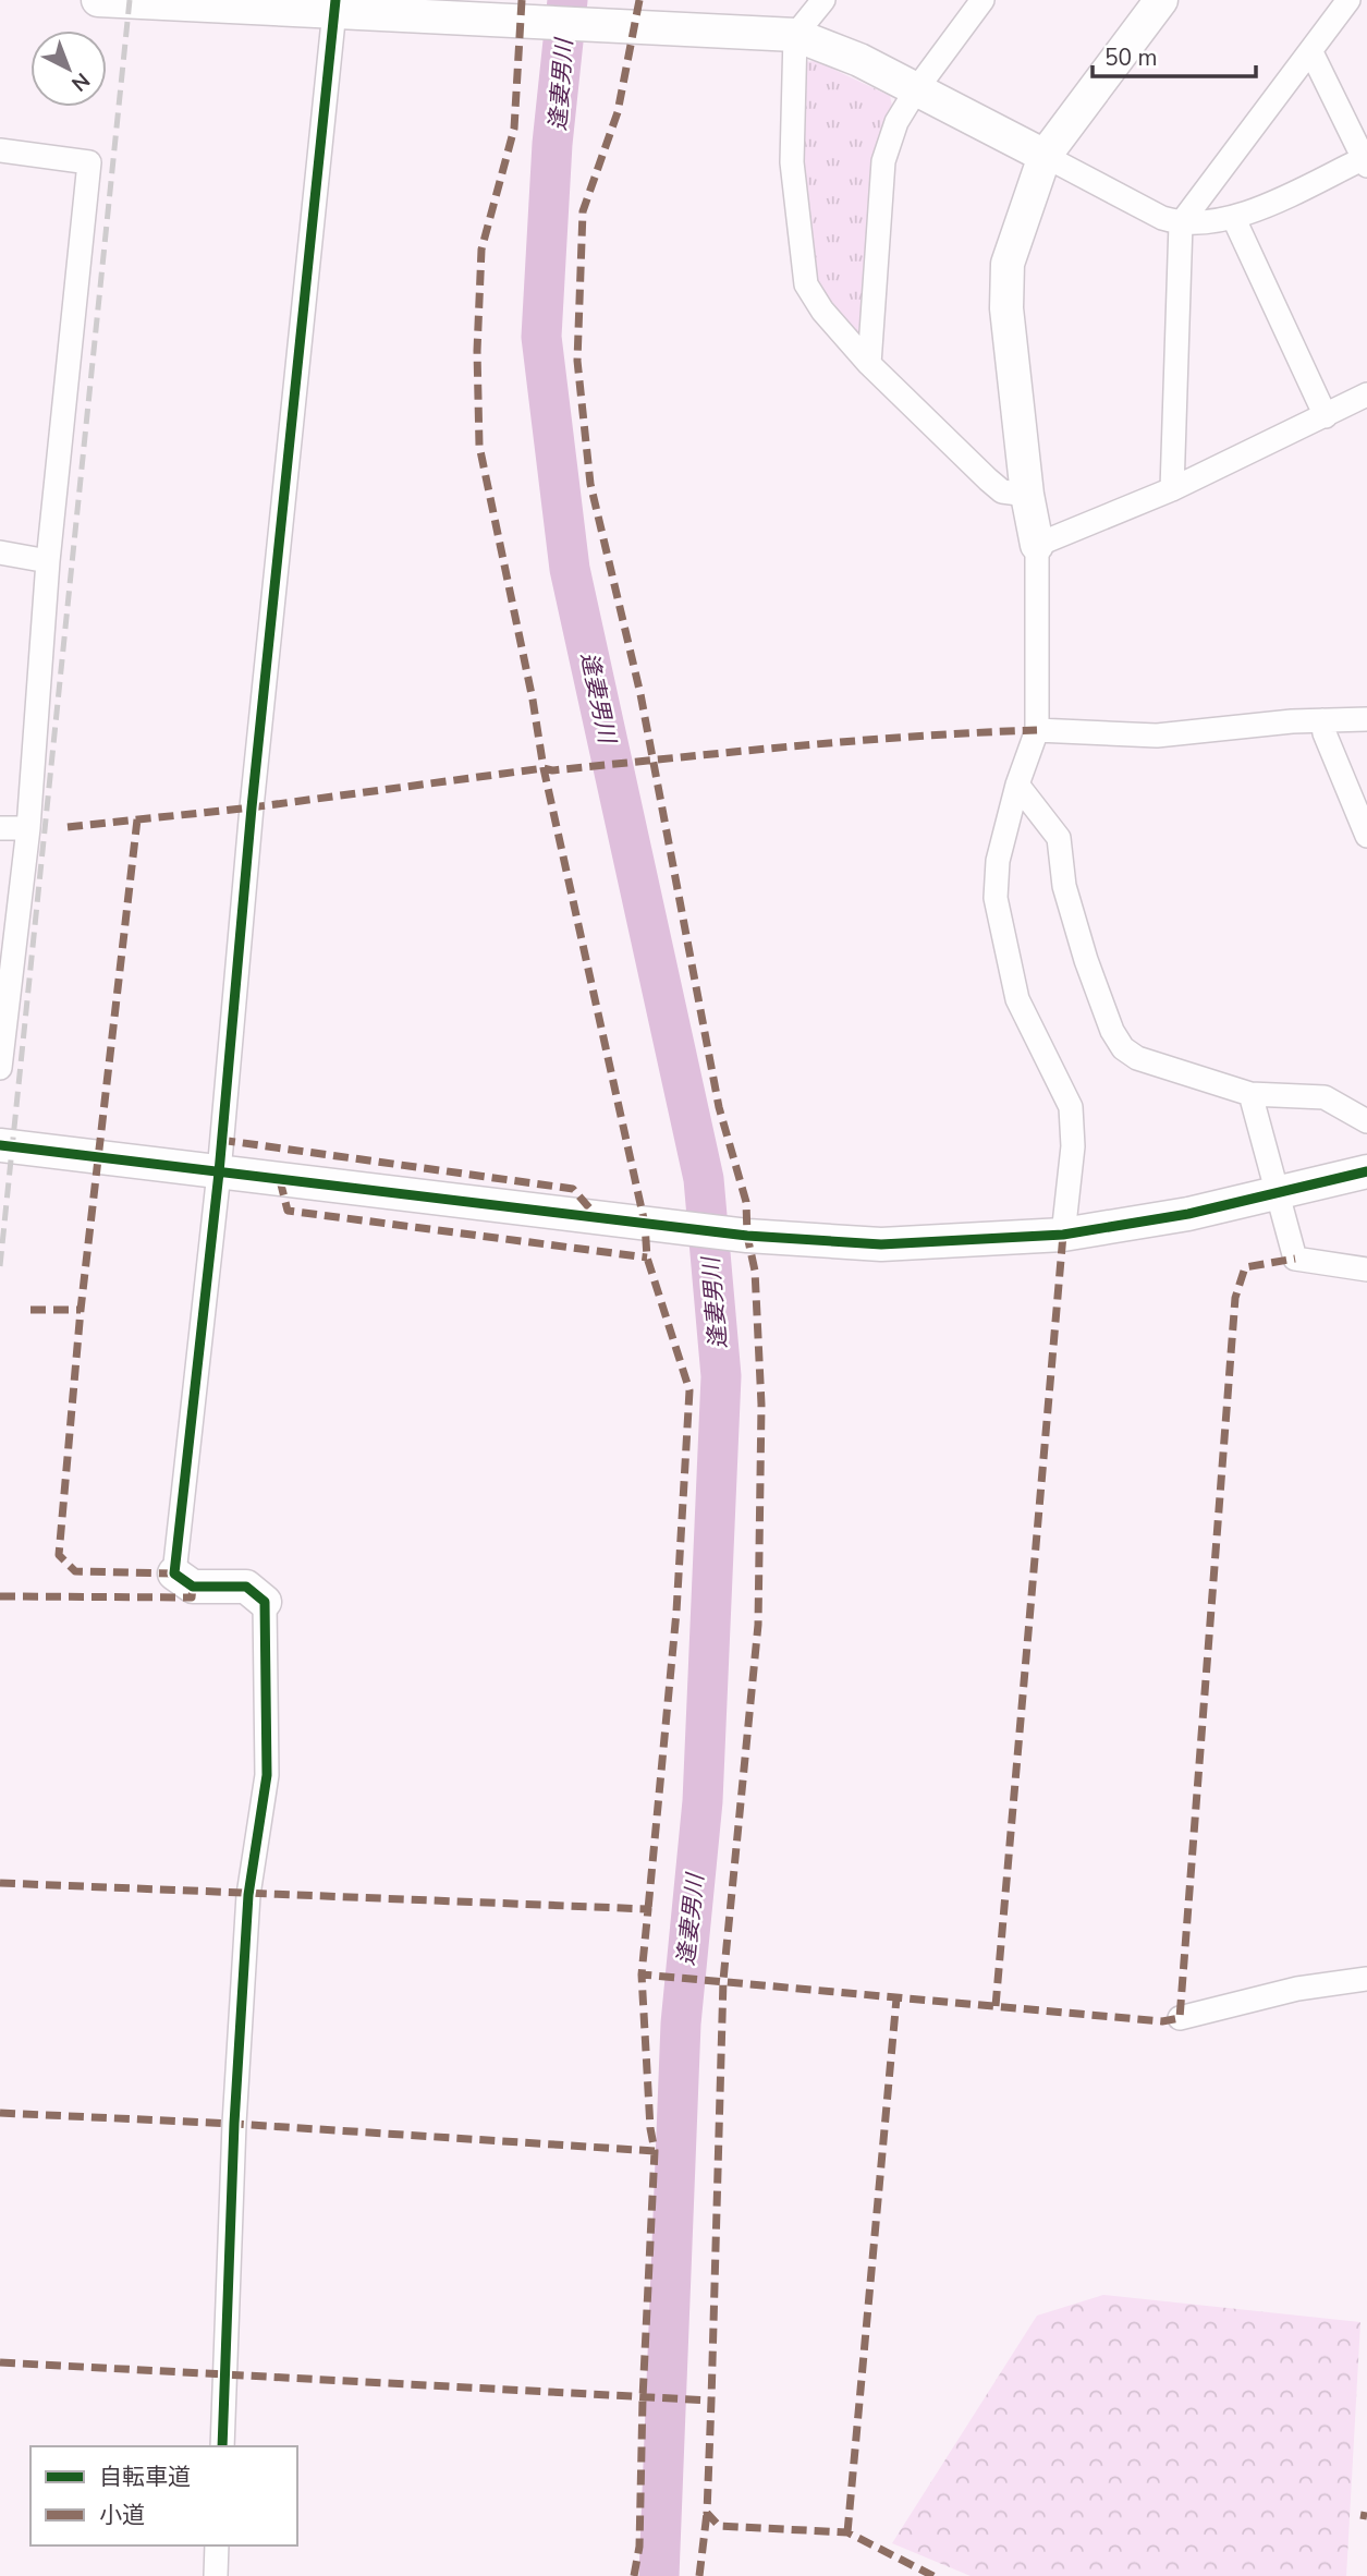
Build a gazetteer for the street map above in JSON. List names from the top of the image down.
{
  "water": ["逢妻男川"],
  "legend": ["自転車道", "小道"],
  "scale_bar": "50 m",
  "north": "bottom right"
}
